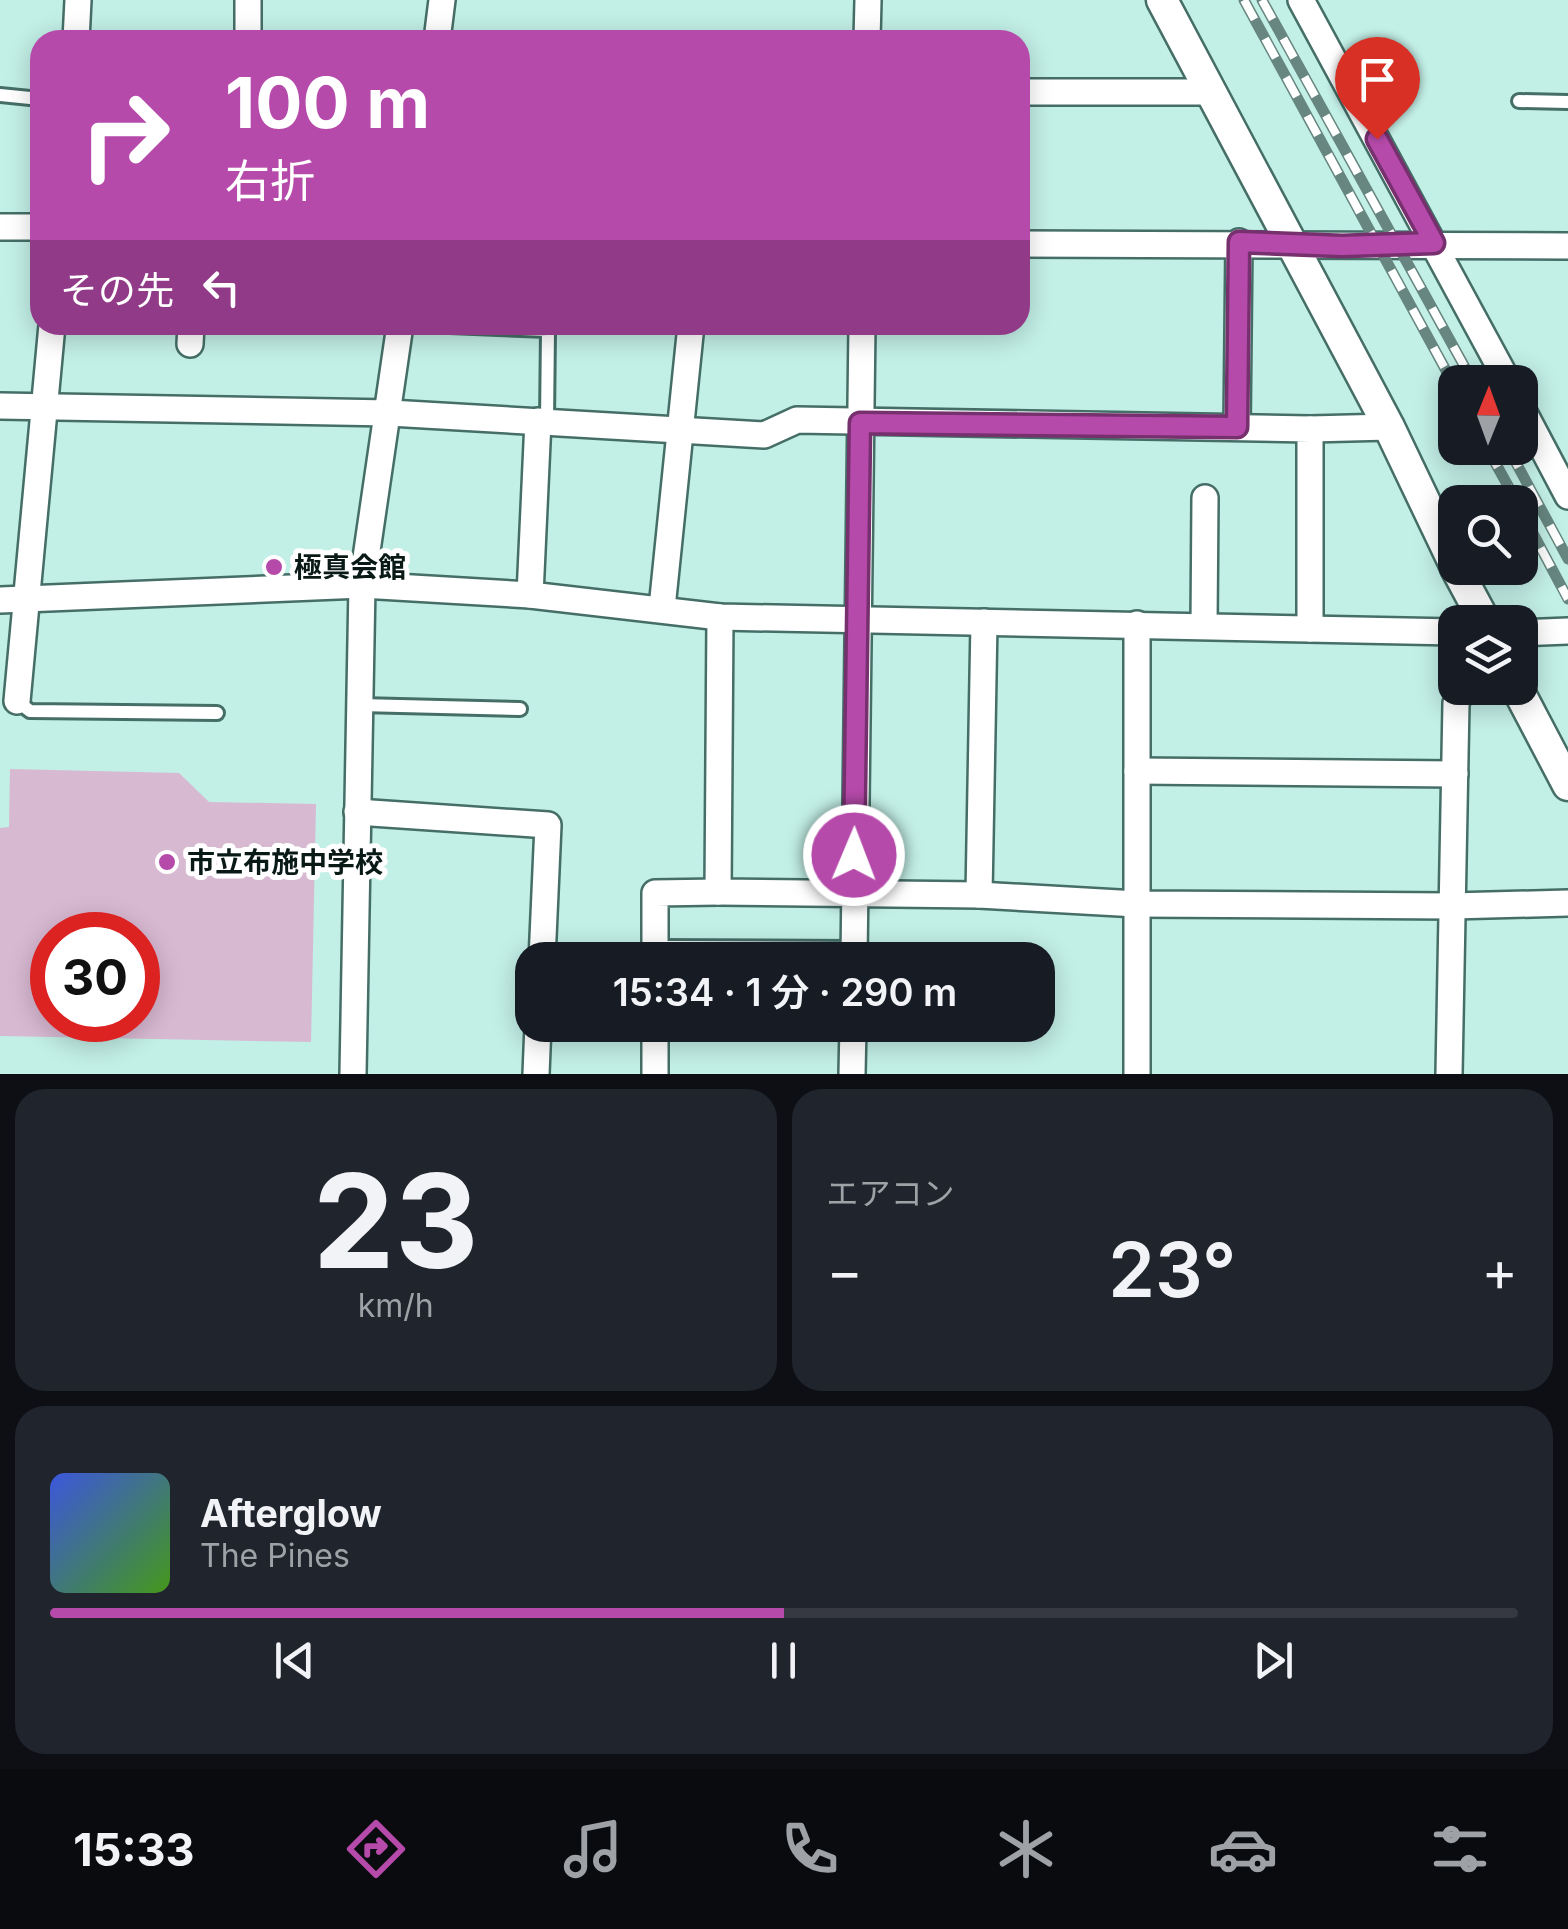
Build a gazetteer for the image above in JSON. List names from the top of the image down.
{
  "places": ["極真会館", "市立布施中学校"],
  "north": "top",
  "page": {
    "turn": ["100 m", "右折"],
    "then": "その先",
    "limit": "30",
    "trip": "15:34 · 1 分 · 290 m",
    "tile": [
      ["23", "km/h"],
      "エアコン"
    ],
    "heat": ["−", "23°", "+"],
    "song": ["Afterglow", "The Pines"],
    "tabs": "15:33"
  }
}
